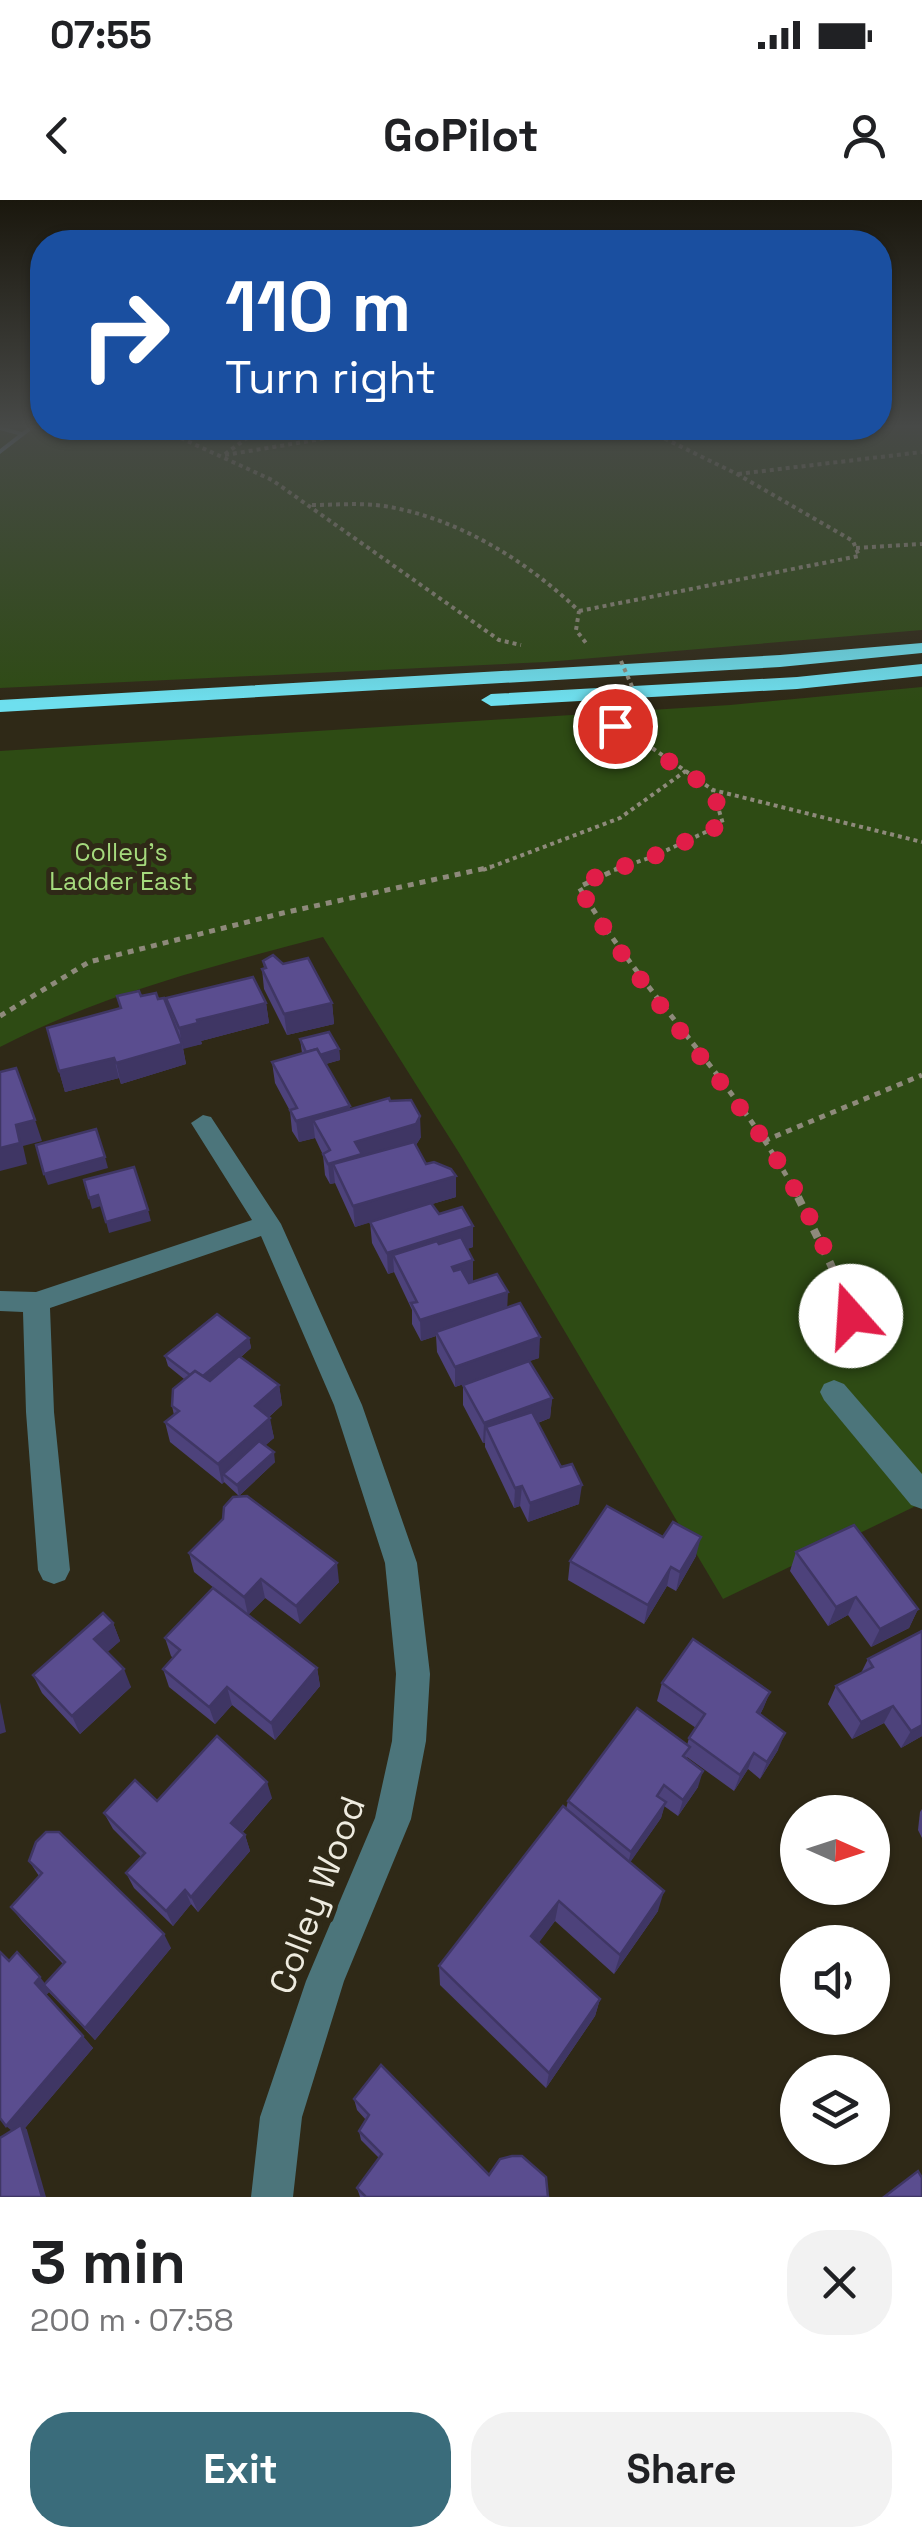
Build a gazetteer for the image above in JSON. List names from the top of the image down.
{
  "streets": {
    "street": ["Colley Wood"]
  },
  "parks": ["Colley's Ladder East"],
  "north": "right",
  "page": {
    "status": "07:55",
    "header": "GoPilot",
    "turn": ["110 m", "Turn right"],
    "heading": ["3 min", "200 m · 07:58"],
    "buttons": ["Exit", "Share"]
  }
}
